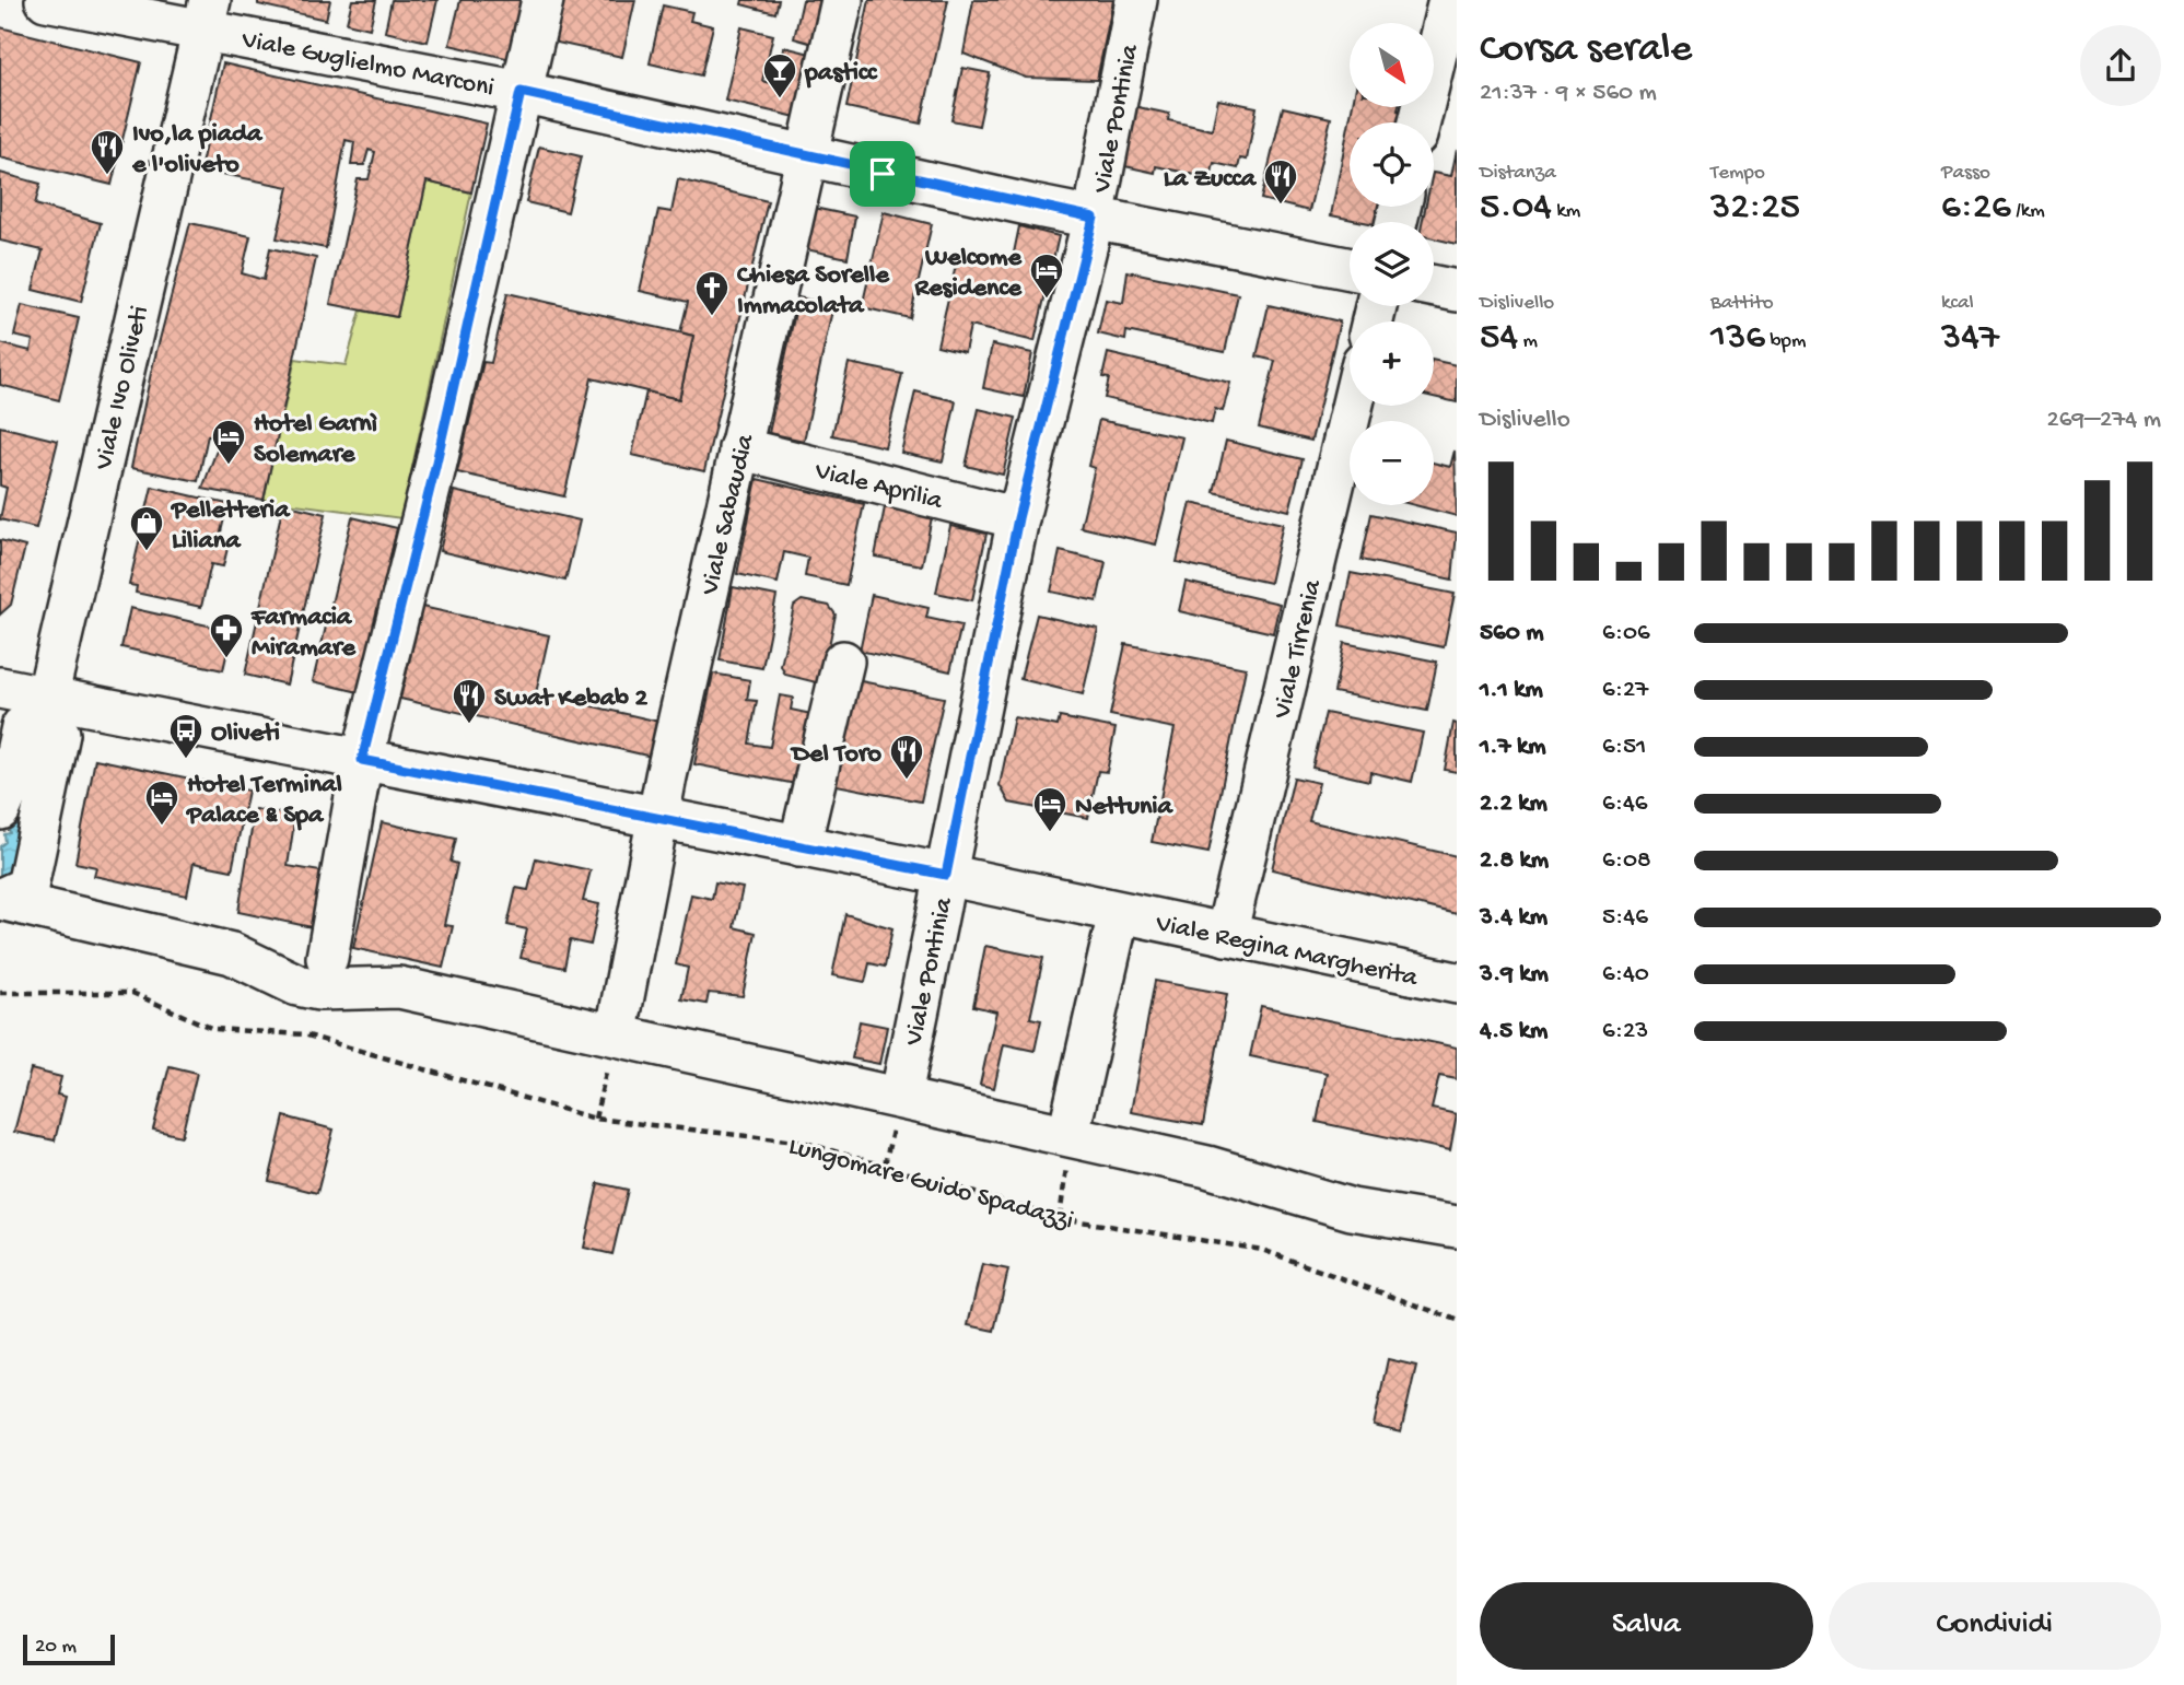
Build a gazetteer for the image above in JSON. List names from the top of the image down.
{
  "streets": {
    "street": [
      "Viale Guglielmo Marconi",
      "Viale Pontinia",
      "Viale Ivo Oliveti",
      "Viale Aprilia",
      "Viale Sabaudia",
      "Viale Tirrenia",
      "Viale Regina Margherita"
    ],
    "path": ["Lungomare Guido Spadazzi"]
  },
  "crossings": [
    ["Viale Guglielmo Marconi", "Viale Pontinia"],
    ["Viale Guglielmo Marconi", "Viale Ivo Oliveti"],
    ["Viale Guglielmo Marconi", "Viale Sabaudia"],
    ["Viale Pontinia", "Viale Aprilia"],
    ["Viale Pontinia", "Viale Regina Margherita"],
    ["Viale Ivo Oliveti", "Viale Regina Margherita"],
    ["Viale Aprilia", "Viale Sabaudia"],
    ["Viale Sabaudia", "Viale Regina Margherita"],
    ["Viale Tirrenia", "Viale Regina Margherita"]
  ],
  "places": {
    "bar": ["pasticc"],
    "restaurant": [
      "Ivo,la piada e l'oliveto",
      "La Zucca",
      "Swat Kebab 2",
      "Del Toro"
    ],
    "hotel": [
      "Welcome Residence",
      "Hotel Garnì Solemare",
      "Hotel Terminal Palace & Spa",
      "Nettunia"
    ],
    "church": ["Chiesa Sorelle Immacolata"],
    "shop": ["Pelletteria Liliana"],
    "pharmacy": ["Farmacia Miramare"],
    "bus stop": ["Oliveti"]
  },
  "scale_bar": "20 m",
  "north": "bottom right",
  "page": {
    "heading": ["Corsa serale", "21:37 · 9 × 560 m"],
    "map_buttons": ["+", "−"],
    "stats": [
      ["Distanza", "5.04 km"],
      ["Tempo", "32:25"],
      ["Passo", "6:26 /km"],
      ["Dislivello", "54 m"],
      ["Battito", "136 bpm"],
      ["kcal", "347"]
    ],
    "chart": ["Dislivello", "269–274 m"],
    "list": [
      {
        "name": "560 m",
        "note": "6:06"
      },
      {
        "name": "1.1 km",
        "note": "6:27"
      },
      {
        "name": "1.7 km",
        "note": "6:51"
      },
      {
        "name": "2.2 km",
        "note": "6:46"
      },
      {
        "name": "2.8 km",
        "note": "6:08"
      },
      {
        "name": "3.4 km",
        "note": "5:46"
      },
      {
        "name": "3.9 km",
        "note": "6:40"
      },
      {
        "name": "4.5 km",
        "note": "6:23"
      }
    ],
    "buttons": ["Salva", "Condividi"],
    "scale": "20 m"
  }
}
